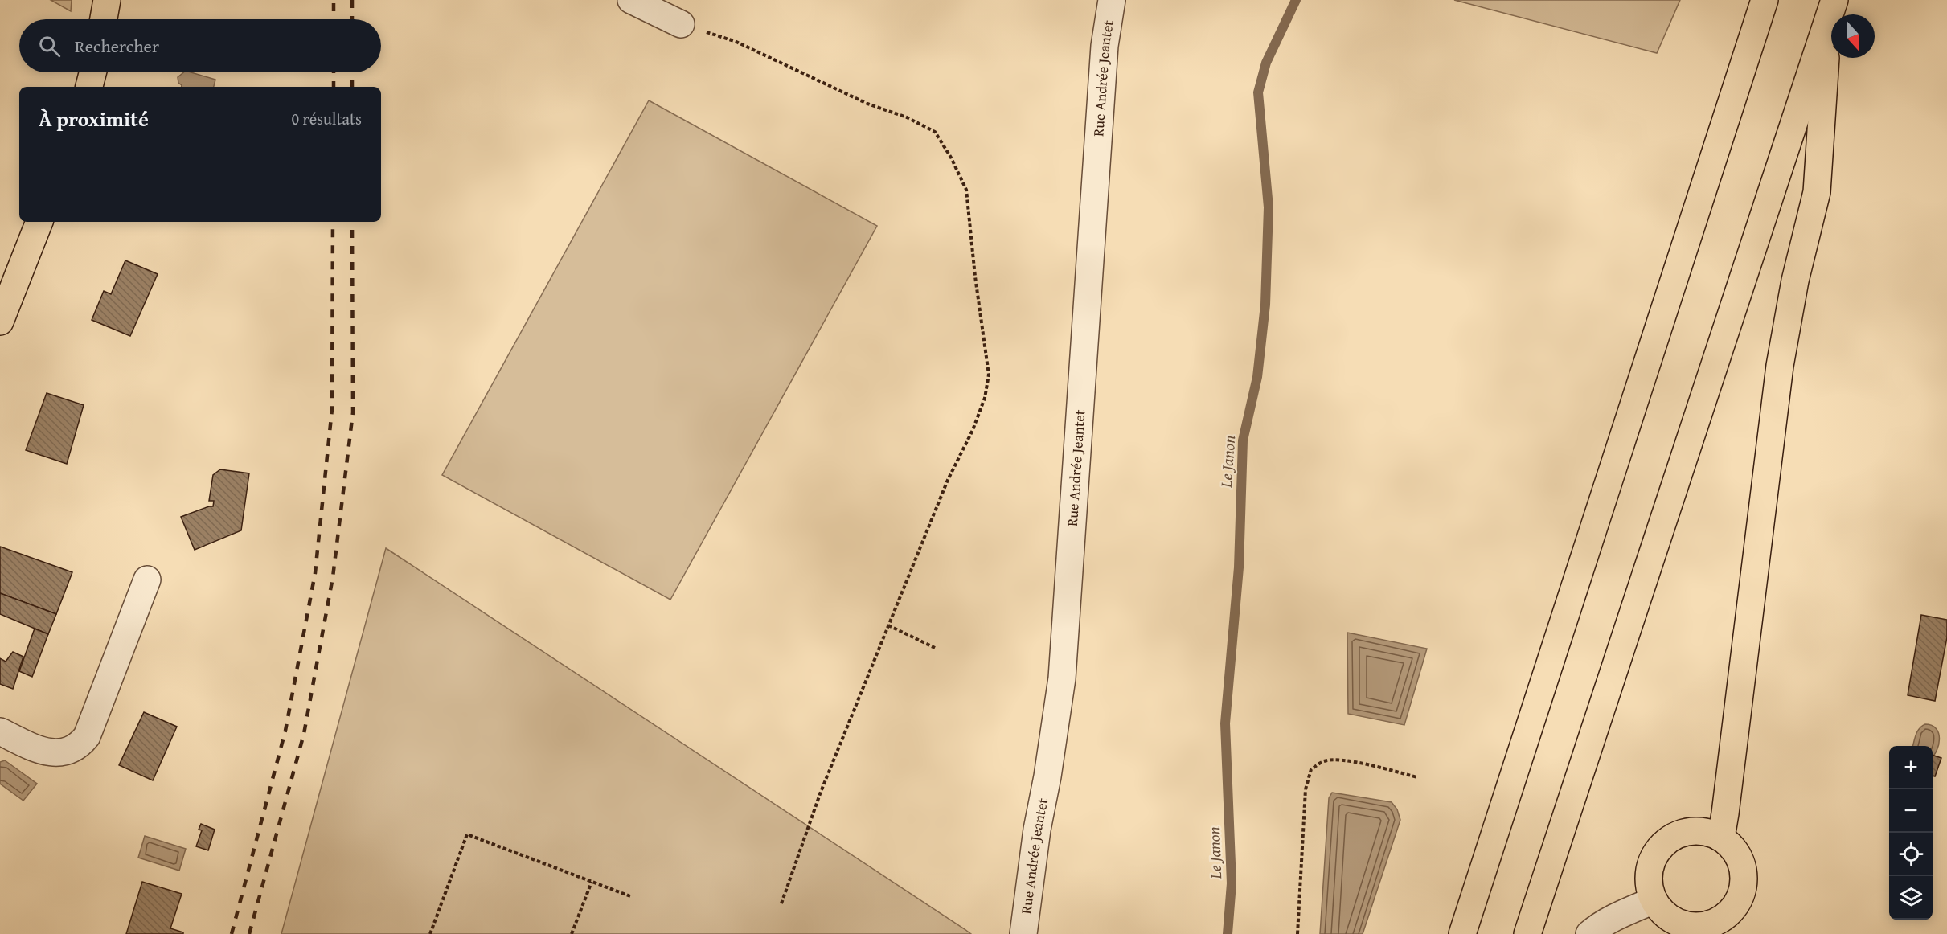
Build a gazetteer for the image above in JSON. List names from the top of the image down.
{
  "streets": {
    "street": ["Rue Andrée Jeantet"]
  },
  "water": ["Le Janon"],
  "north": "bottom",
  "page": {
    "search": "Rechercher",
    "heading": ["À proximité", "0 résultats"],
    "map_buttons": ["+", "−"]
  }
}
